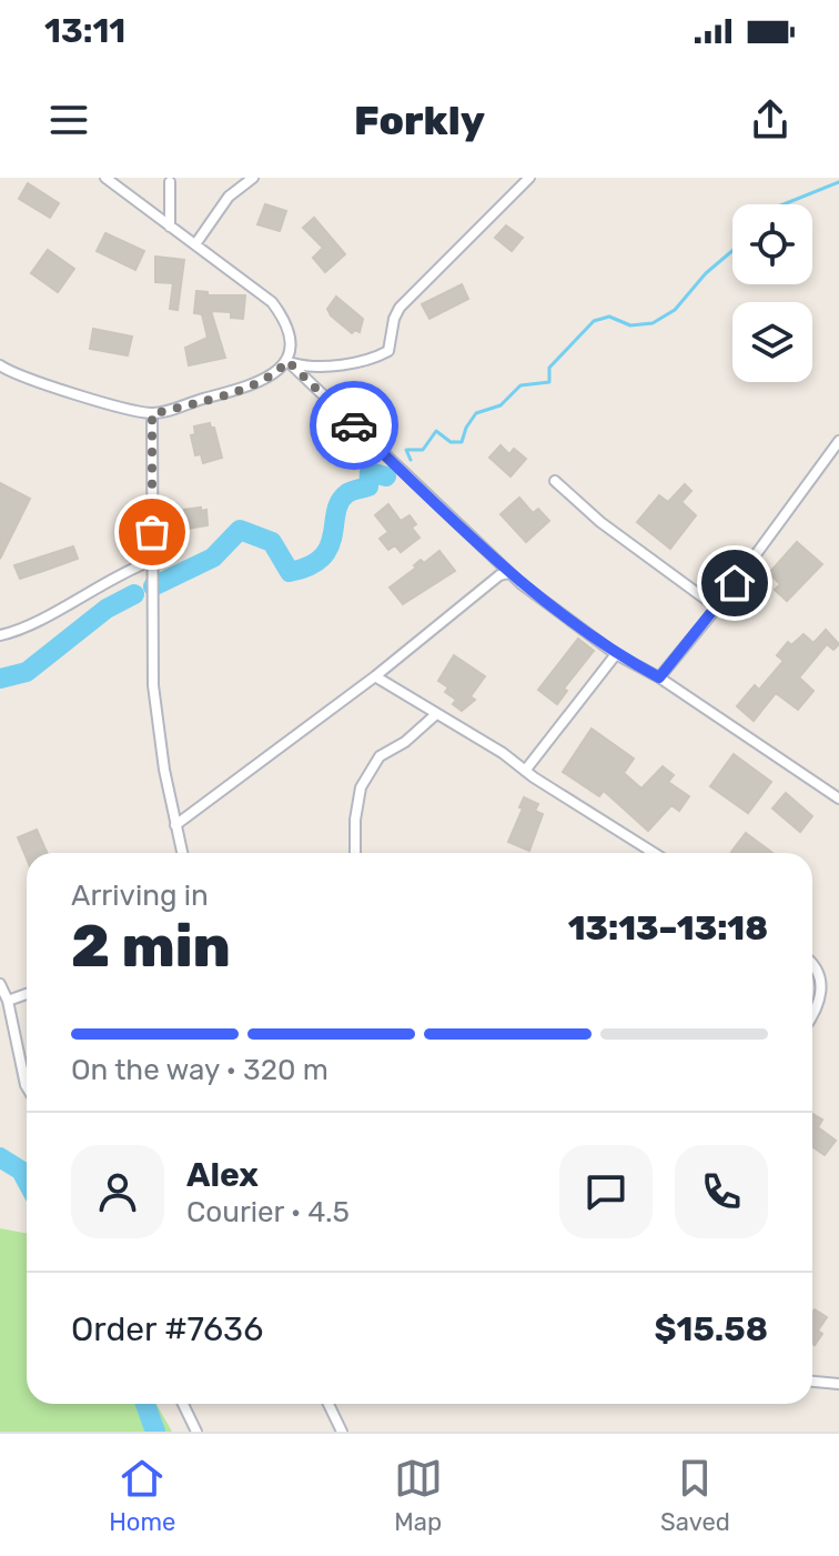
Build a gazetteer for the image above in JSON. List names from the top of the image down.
{
  "page": {
    "status": "13:11",
    "header": "Forkly",
    "heading": ["2 min", "Arriving in", "13:13–13:18"],
    "panel": [
      "Alex",
      "Courier · 4.5",
      "Order #7636",
      "$15.58"
    ],
    "bar": "On the way · 320 m",
    "tabs": ["Home", "Map", "Saved"]
  }
}
